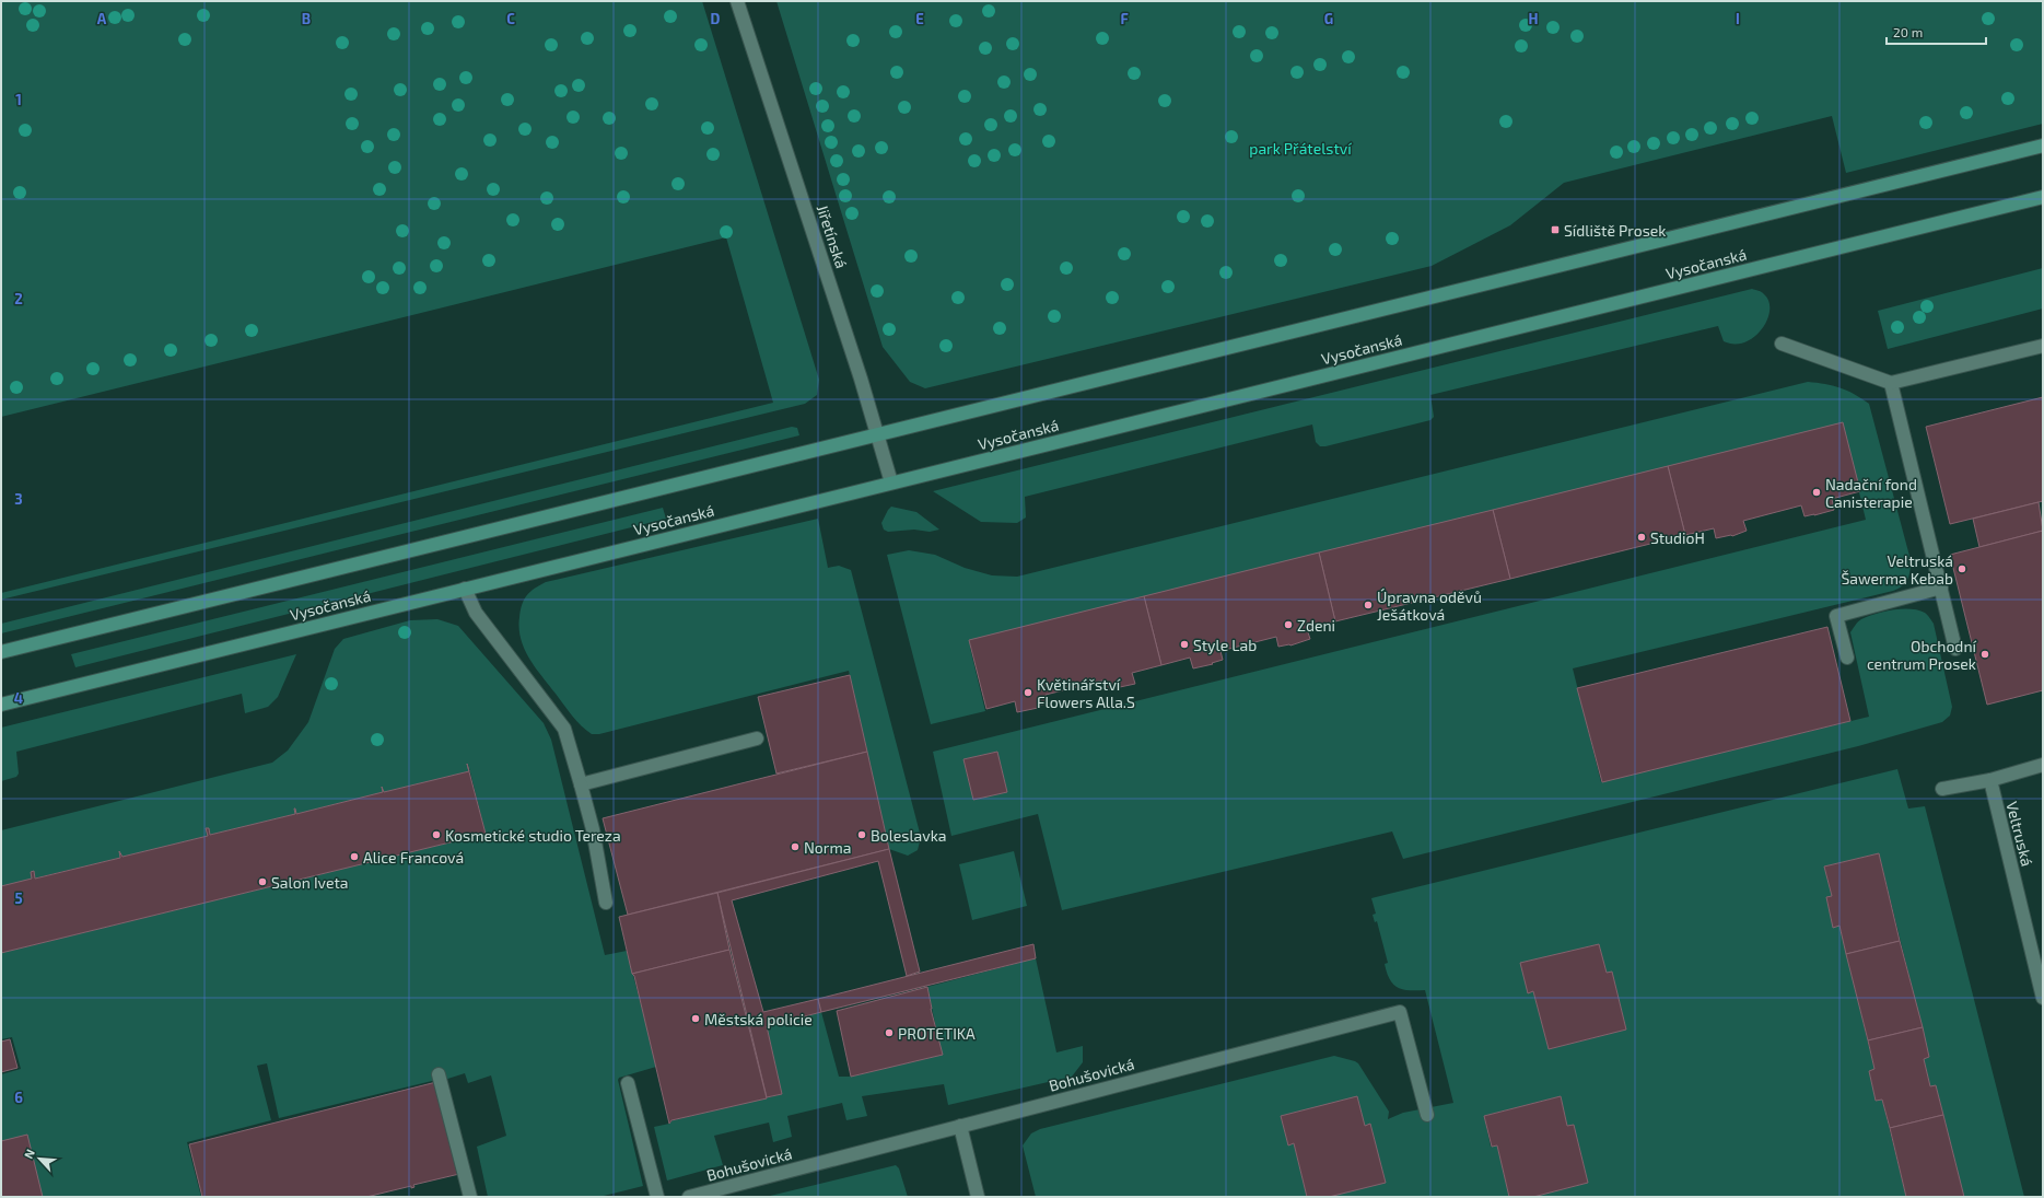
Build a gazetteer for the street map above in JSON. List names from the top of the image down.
{
  "streets": {
    "main road": ["Vysočanská"],
    "street": ["Jiřetínská", "Veltruská", "Bohušovická"]
  },
  "crossings": [
    ["Jiřetínská", "Vysočanská"]
  ],
  "parks": ["park Přátelství"],
  "places": {
    "transit": ["Sídliště Prosek"],
    "other": [
      "Nadační fond Canisterapie",
      "StudioH",
      "Veltruská Šawerma Kebab",
      "Úpravna oděvů Ješátková",
      "Zdeni",
      "Style Lab",
      "Obchodní centrum Prosek",
      "Květinářství Flowers Alla.S",
      "Kosmetické studio Tereza",
      "Boleslavka",
      "Norma",
      "Alice Francová",
      "Salon Iveta",
      "Městská policie",
      "PROTETIKA"
    ]
  },
  "scale_bar": "20 m",
  "north": "top left",
  "grid": {
    "columns": [
      "A",
      "B",
      "C",
      "D",
      "E",
      "F",
      "G",
      "H",
      "I"
    ],
    "rows": [
      "1",
      "2",
      "3",
      "4",
      "5",
      "6"
    ]
  }
}
